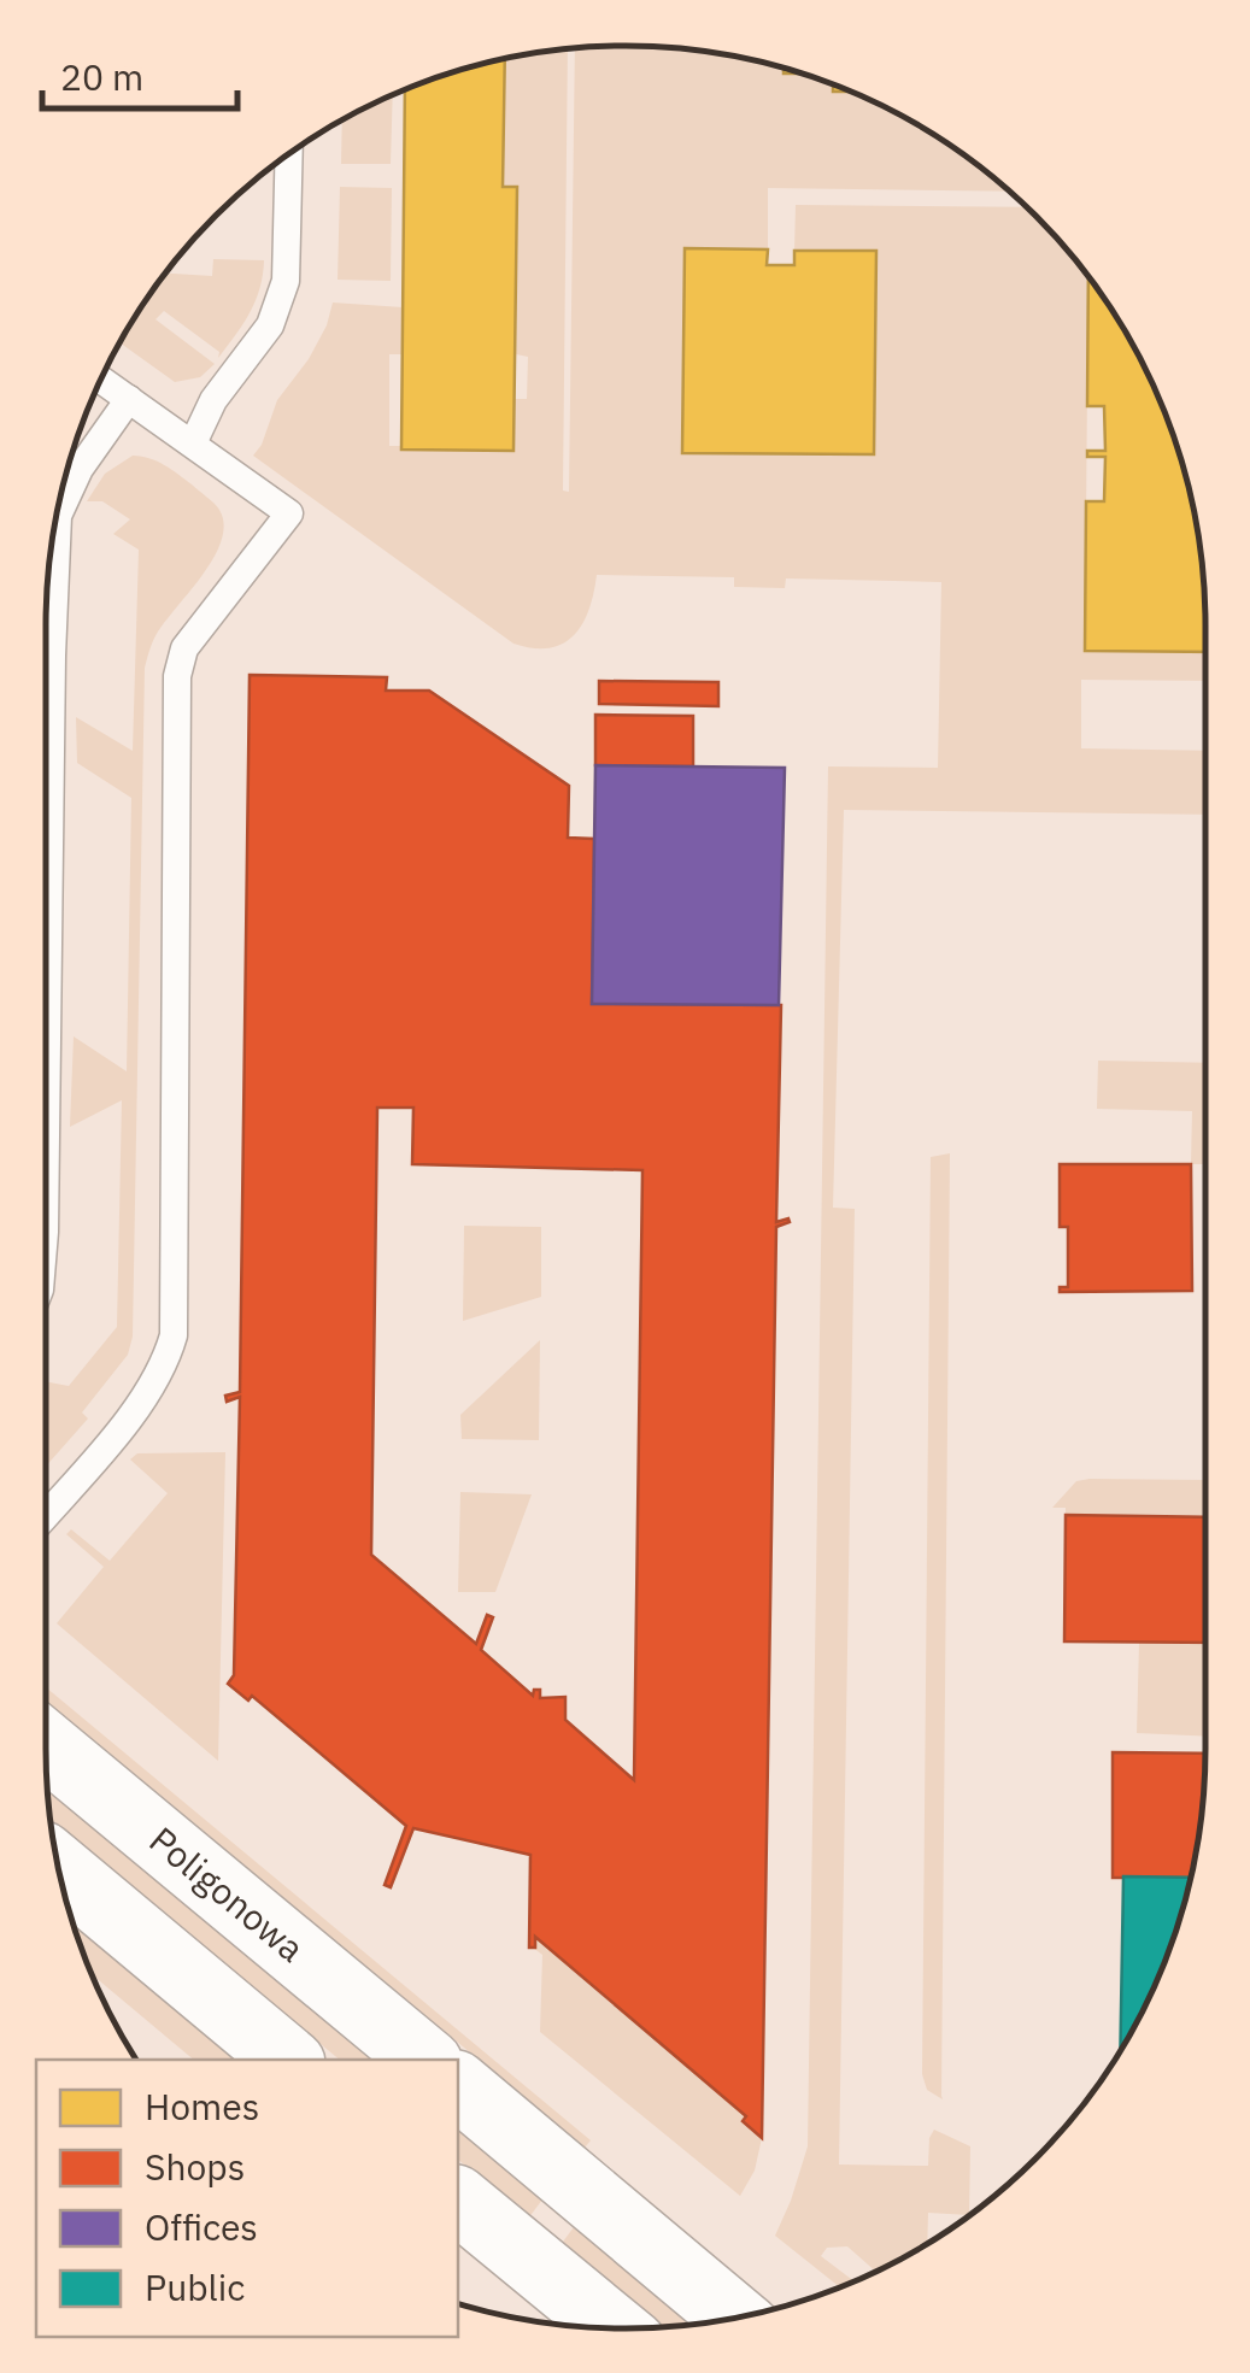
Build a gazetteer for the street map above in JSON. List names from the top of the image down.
{
  "streets": {
    "street": ["Poligonowa"]
  },
  "legend": [
    "Homes",
    "Shops",
    "Offices",
    "Public"
  ],
  "scale_bar": "20 m"
}
